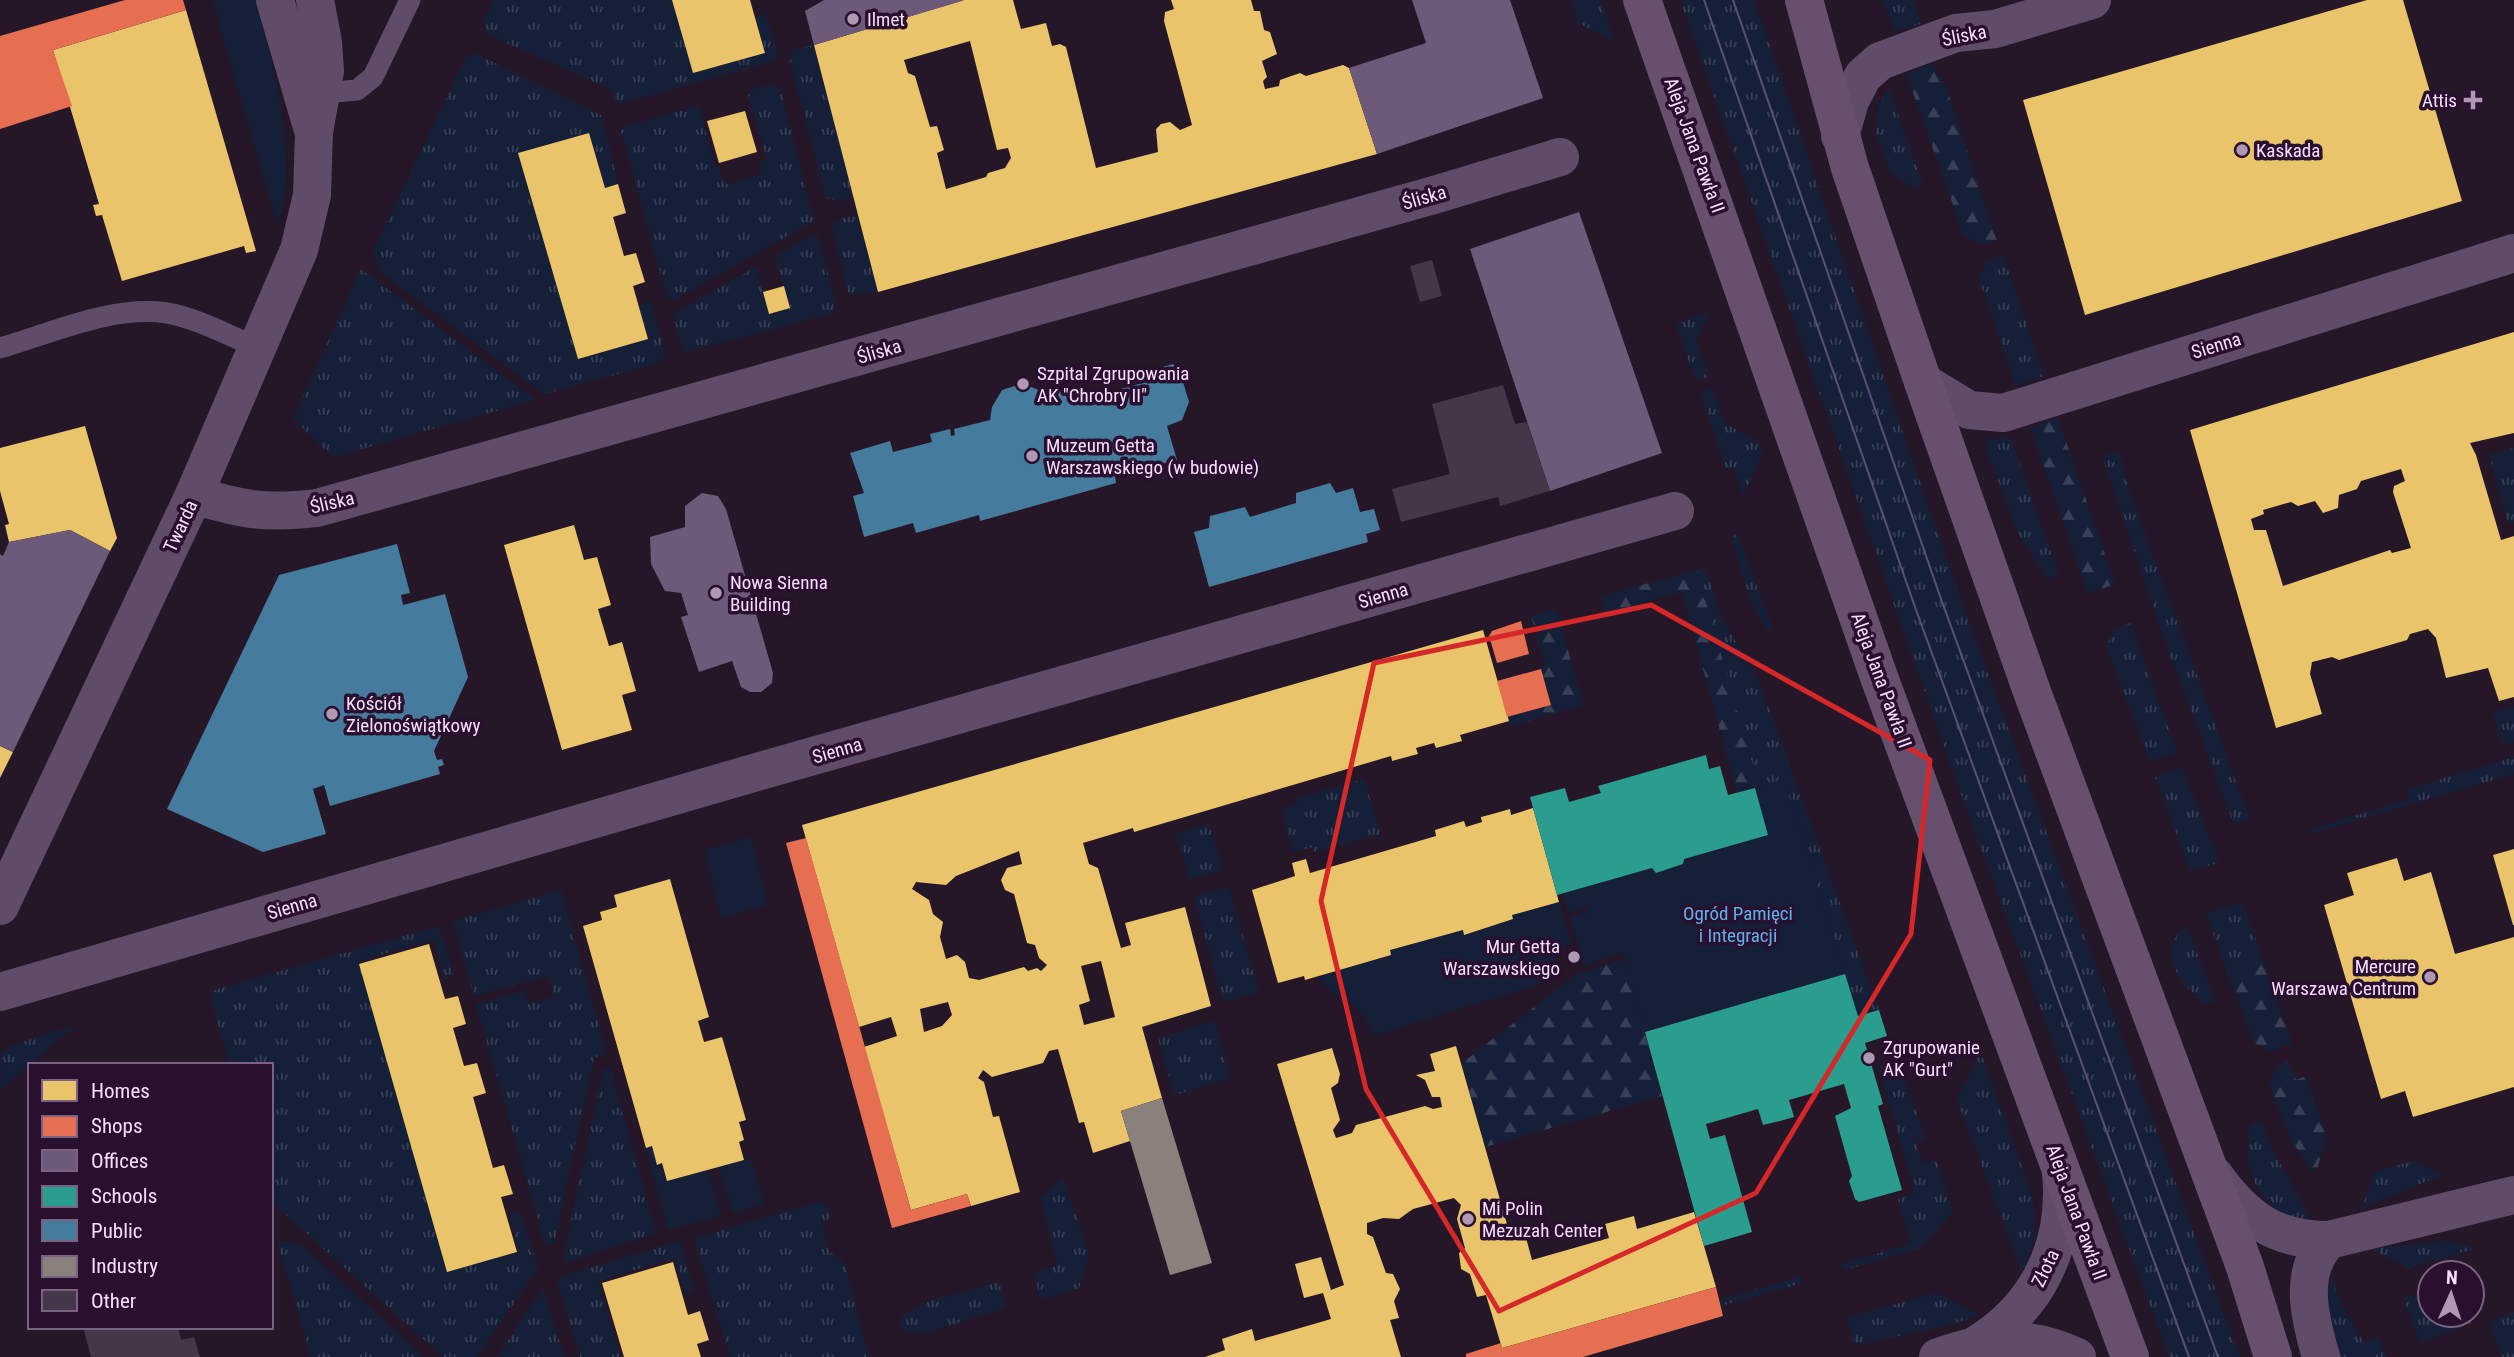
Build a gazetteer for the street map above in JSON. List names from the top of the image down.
{
  "streets": {
    "main road": ["Aleja Jana Pawła II"],
    "street": [
      "Śliska",
      "Sienna",
      "Twarda",
      "Złota"
    ]
  },
  "crossings": [
    ["Śliska", "Twarda"],
    ["Aleja Jana Pawła II", "Złota"]
  ],
  "parks": ["Ogród Pamięci i Integracji"],
  "places": {
    "other": [
      "Ilmet",
      "Kaskada",
      "Szpital Zgrupowania AK \"Chrobry II\"",
      "Muzeum Getta Warszawskiego (w budowie)",
      "Nowa Sienna Building",
      "Kościół Zielonoświątkowy",
      "Mur Getta Warszawskiego",
      "Mercure Warszawa Centrum",
      "Zgrupowanie AK \"Gurt\"",
      "Mi Polin Mezuzah Center"
    ],
    "health": ["Attis"]
  },
  "legend": [
    "Homes",
    "Shops",
    "Offices",
    "Schools",
    "Public",
    "Industry",
    "Other"
  ],
  "north": "top"
}
